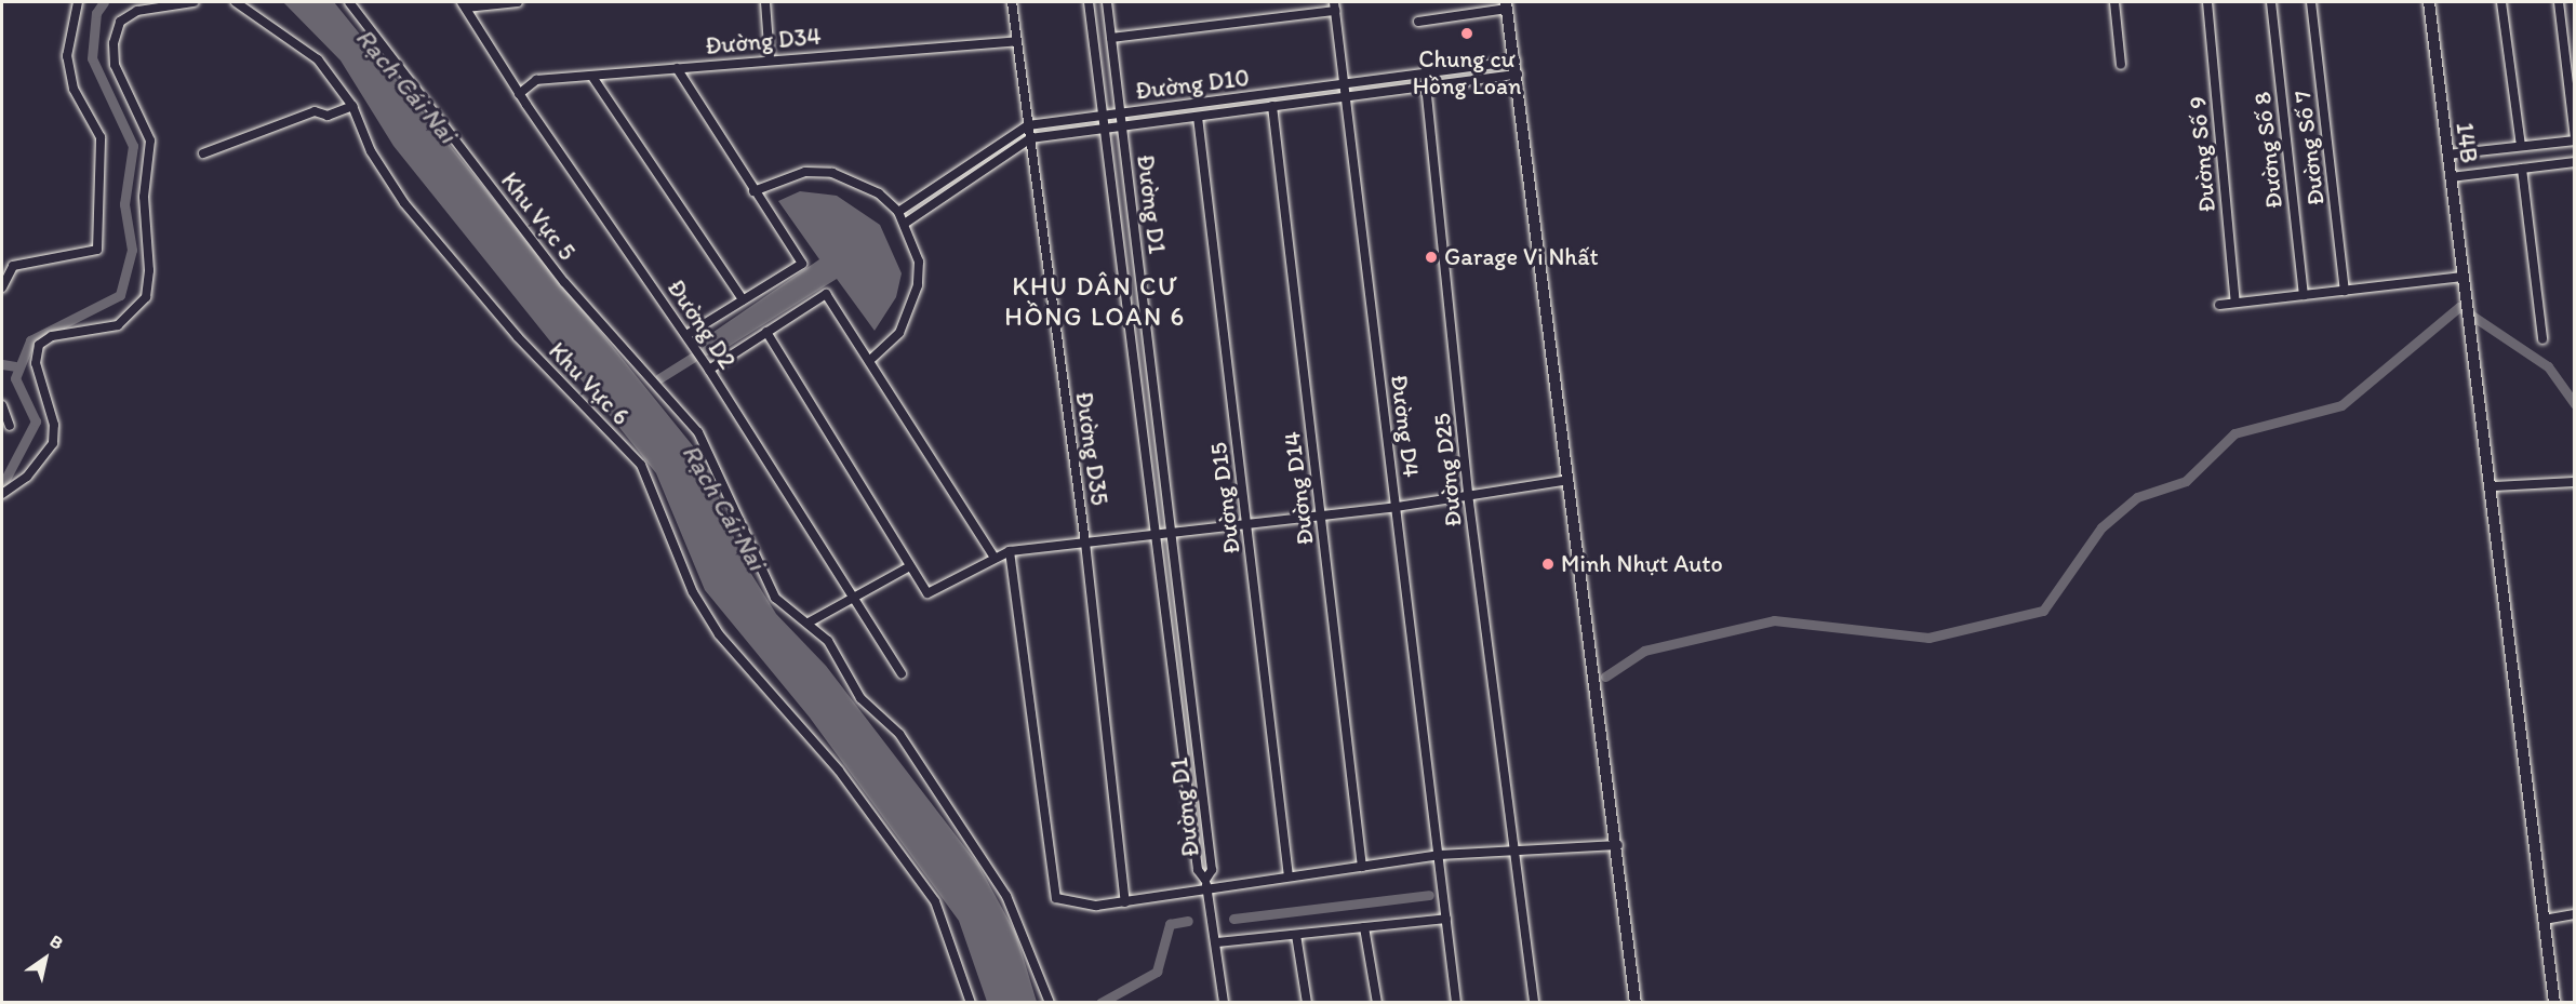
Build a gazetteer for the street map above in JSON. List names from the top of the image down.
{
  "streets": {
    "street": [
      "Đường D34",
      "Đường D10",
      "14B",
      "Đường Số 7",
      "Đường Số 8",
      "Đường Số 9",
      "Đường D1",
      "Khu Vực 5",
      "Đường D2",
      "Khu Vực 6",
      "Đường D4",
      "Đường D35",
      "Đường D25",
      "Đường D14",
      "Đường D15"
    ]
  },
  "crossings": [
    ["Đường D34", "Đường D2"],
    ["Đường D34", "Đường D35"],
    ["Đường D10", "Đường D1"],
    ["Đường D10", "Đường D4"],
    ["Đường D10", "Đường D35"],
    ["Đường D10", "Đường D25"],
    ["Đường D10", "Đường D14"],
    ["Đường D10", "Đường D15"]
  ],
  "districts": ["KHU DÂN CƯ HỒNG LOAN 6"],
  "water": ["Rạch Cái Nai"],
  "places": ["Chung cư Hồng Loan", "Garage Vi Nhất", "Minh Nhựt Auto"],
  "north": "top right"
}
